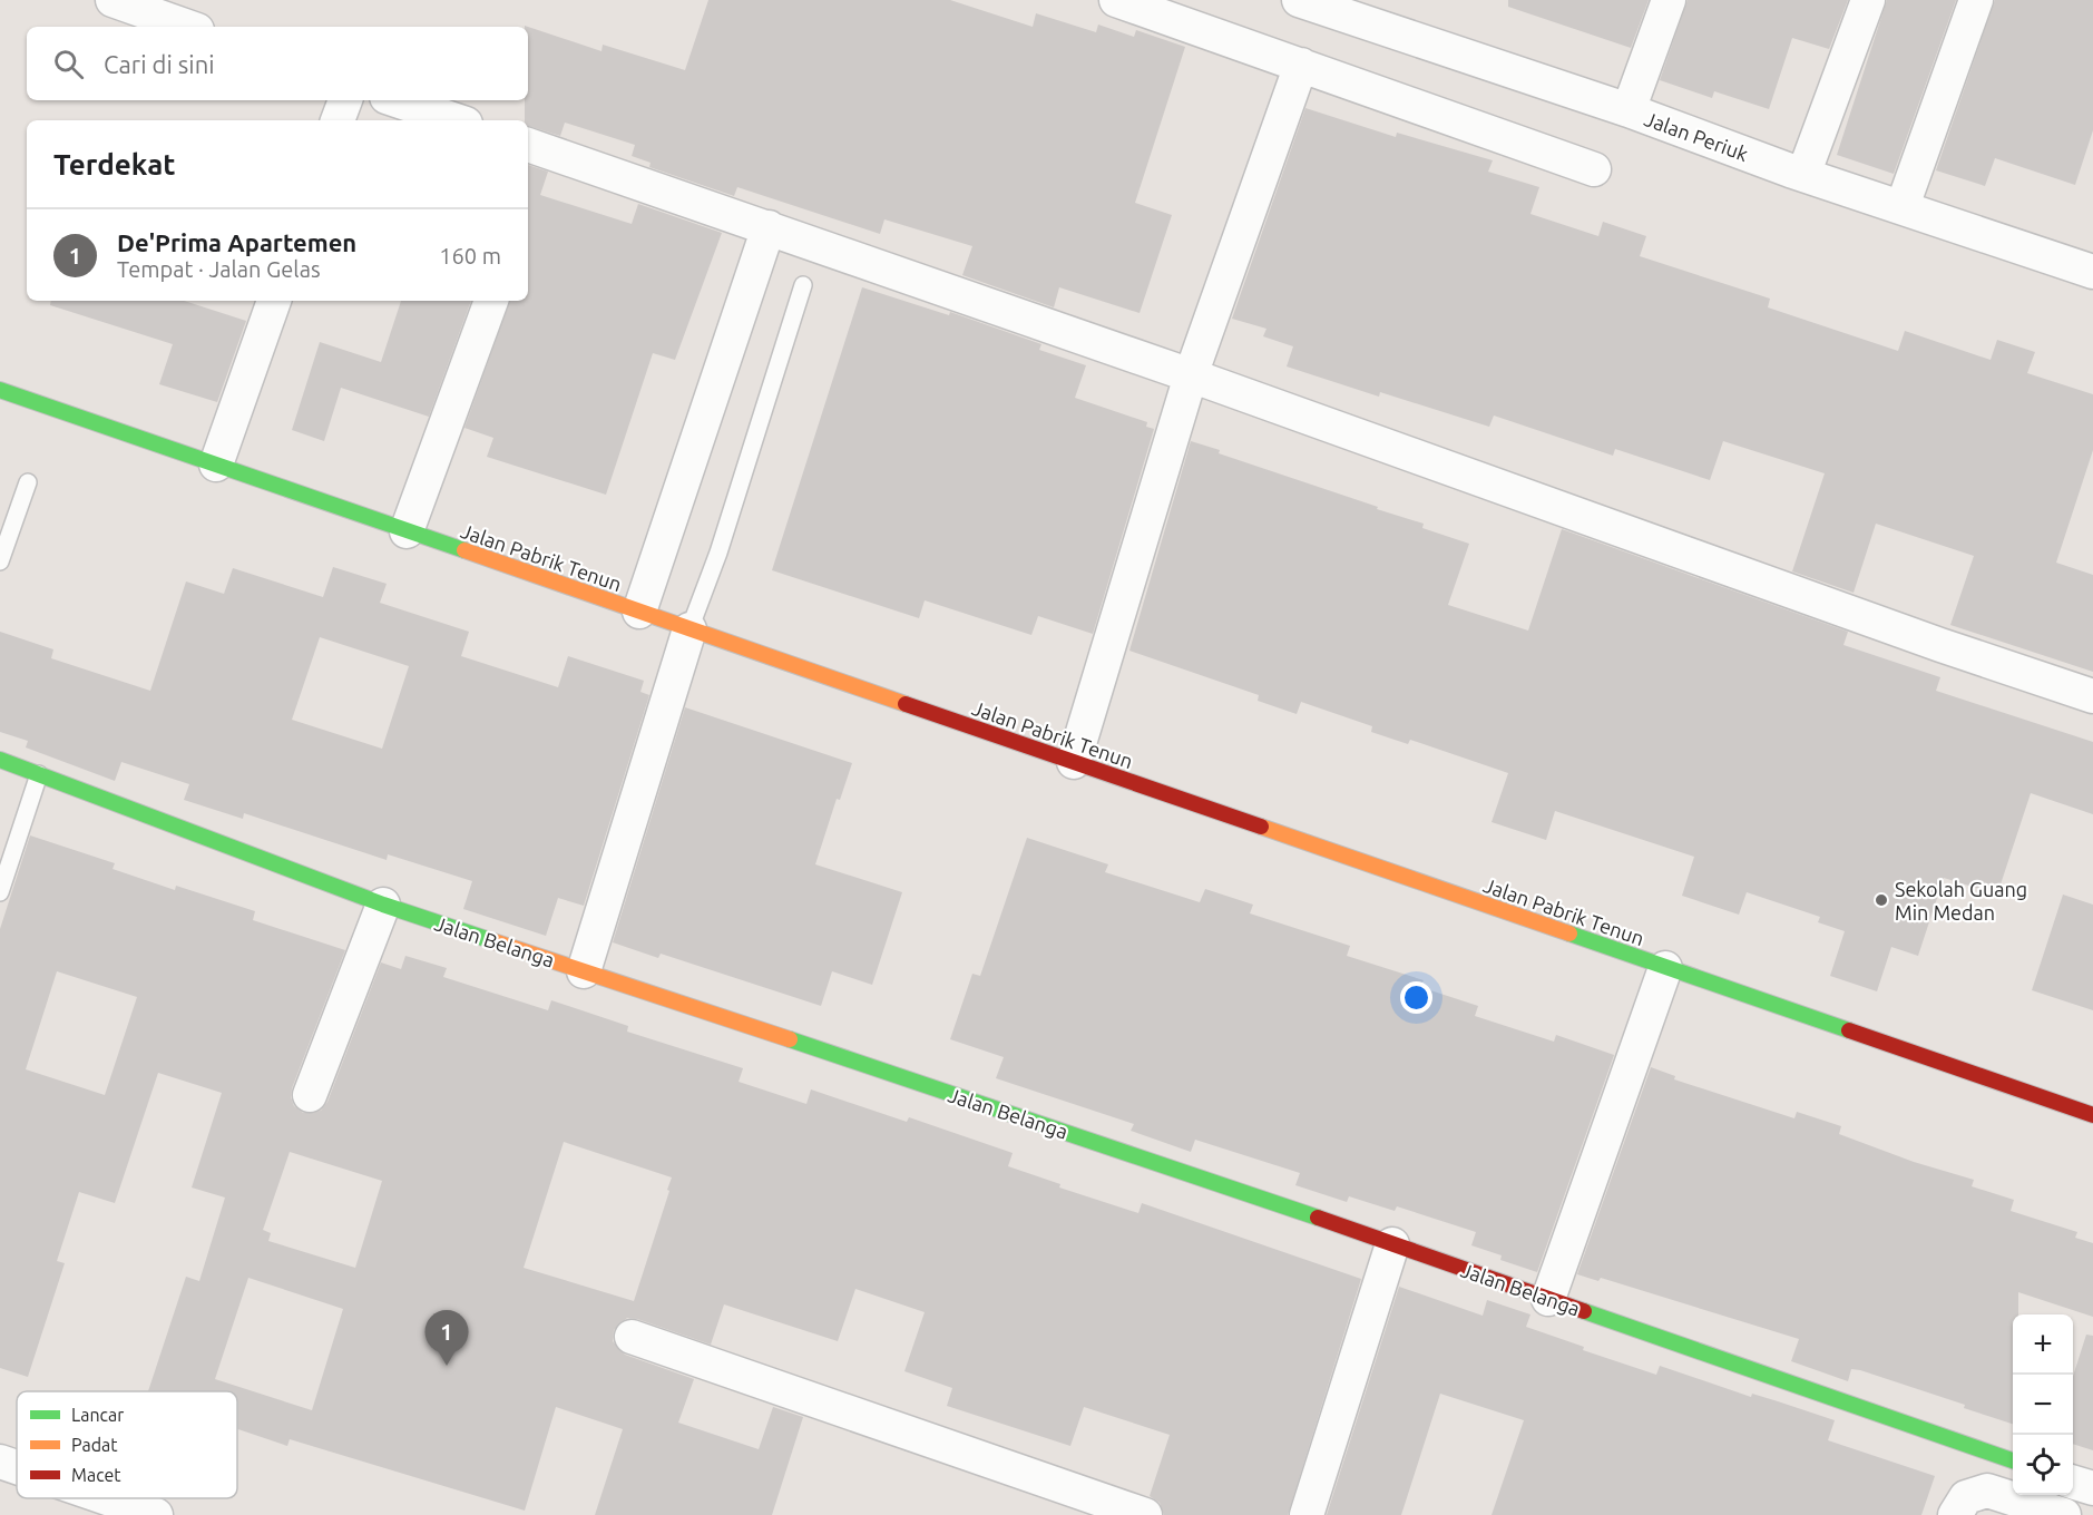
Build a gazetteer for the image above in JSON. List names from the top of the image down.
{
  "streets": {
    "street": ["Jalan Periuk", "Jalan Pabrik Tenun", "Jalan Belanga"]
  },
  "places": ["Sekolah Guang Min Medan"],
  "legend": ["Lancar", "Padat", "Macet"],
  "page": {
    "search": "Cari di sini",
    "heading": "Terdekat",
    "list": [
      {
        "mark": "1",
        "name": "De'Prima Apartemen",
        "note": "Tempat · Jalan Gelas",
        "value": "160 m"
      }
    ],
    "pins": "1",
    "map_buttons": ["+", "−"]
  }
}
